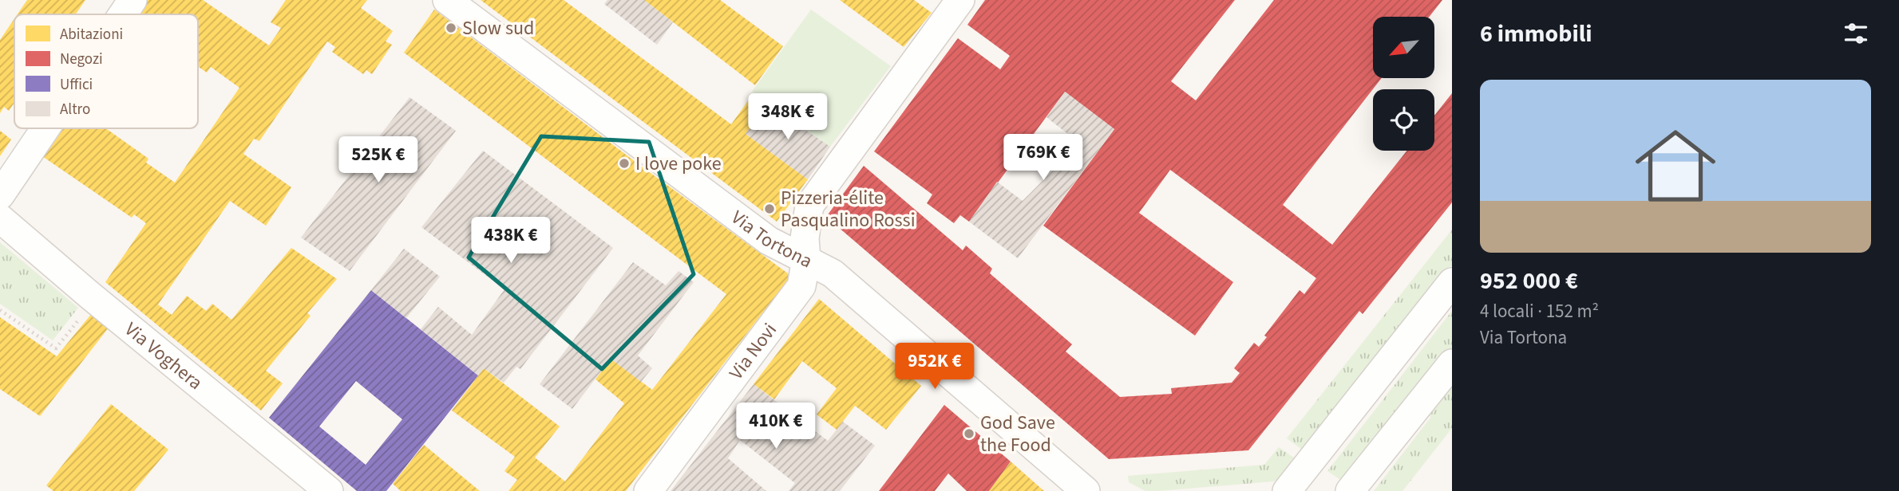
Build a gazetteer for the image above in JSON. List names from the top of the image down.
{
  "streets": {
    "street": ["Via Tortona", "Via Novi", "Via Voghera"]
  },
  "crossings": [
    ["Via Tortona", "Via Novi"]
  ],
  "places": [
    "Slow sud",
    "I love poke",
    "Pizzeria-élite Pasqualino Rossi",
    "God Save the Food"
  ],
  "legend": [
    "Abitazioni",
    "Negozi",
    "Uffici",
    "Altro"
  ],
  "north": "bottom left",
  "page": {
    "heading": "6 immobili",
    "list": [
      {
        "name": "952 000 €",
        "note": "4 locali · 152 m² · Via Tortona"
      }
    ],
    "price": [
      "348K €",
      "769K €",
      "525K €",
      "438K €",
      "952K €",
      "410K €"
    ]
  }
}
